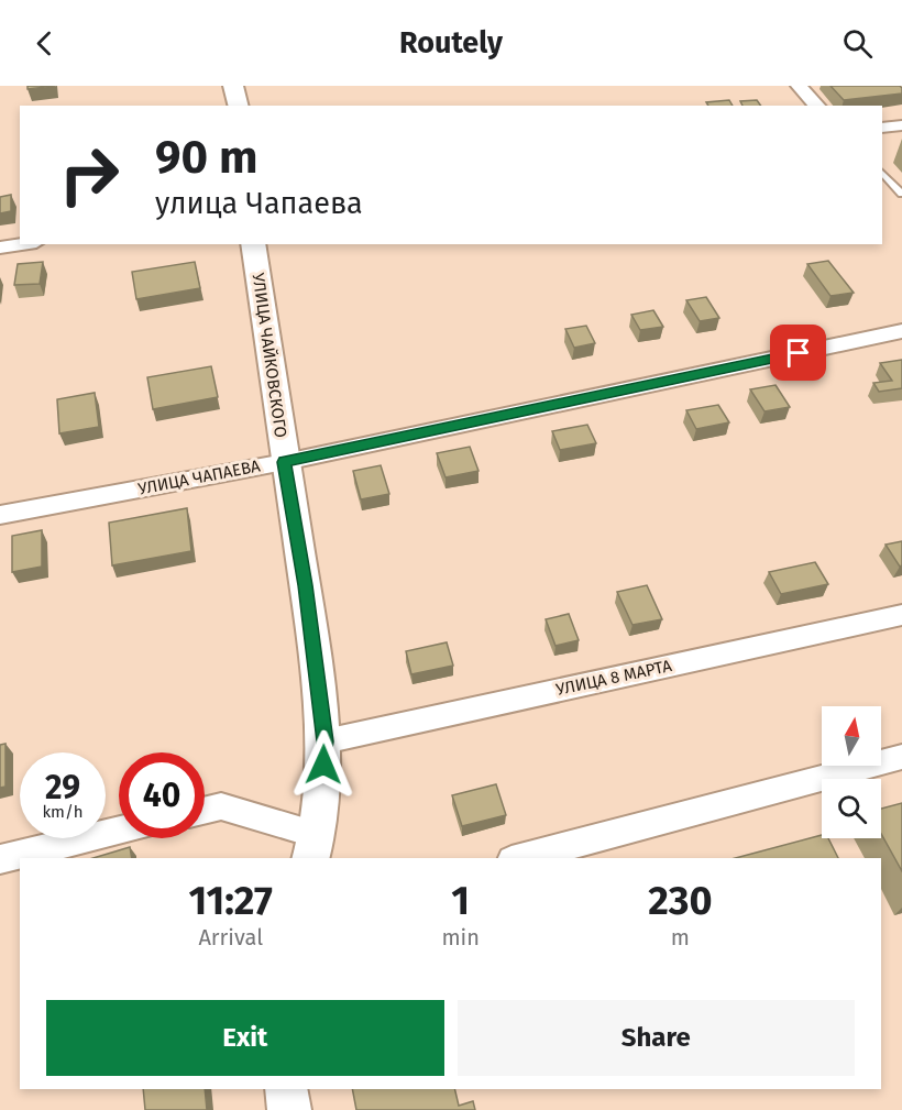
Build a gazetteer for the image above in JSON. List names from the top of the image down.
{
  "streets": {
    "street": ["УЛИЦА ЧАЙКОВСКОГО", "УЛИЦА ЧАПАЕВА", "УЛИЦА 8 МАРТА"]
  },
  "crossings": [
    ["УЛИЦА ЧАЙКОВСКОГО", "УЛИЦА ЧАПАЕВА"],
    ["УЛИЦА ЧАЙКОВСКОГО", "УЛИЦА 8 МАРТА"]
  ],
  "north": "top",
  "page": {
    "header": "Routely",
    "turn": ["90 m", "улица Чапаева"],
    "speed": "29 km/h",
    "limit": "40",
    "eta": [
      "11:27",
      "Arrival",
      "1",
      "min",
      "230",
      "m"
    ],
    "buttons": ["Exit", "Share"]
  }
}
